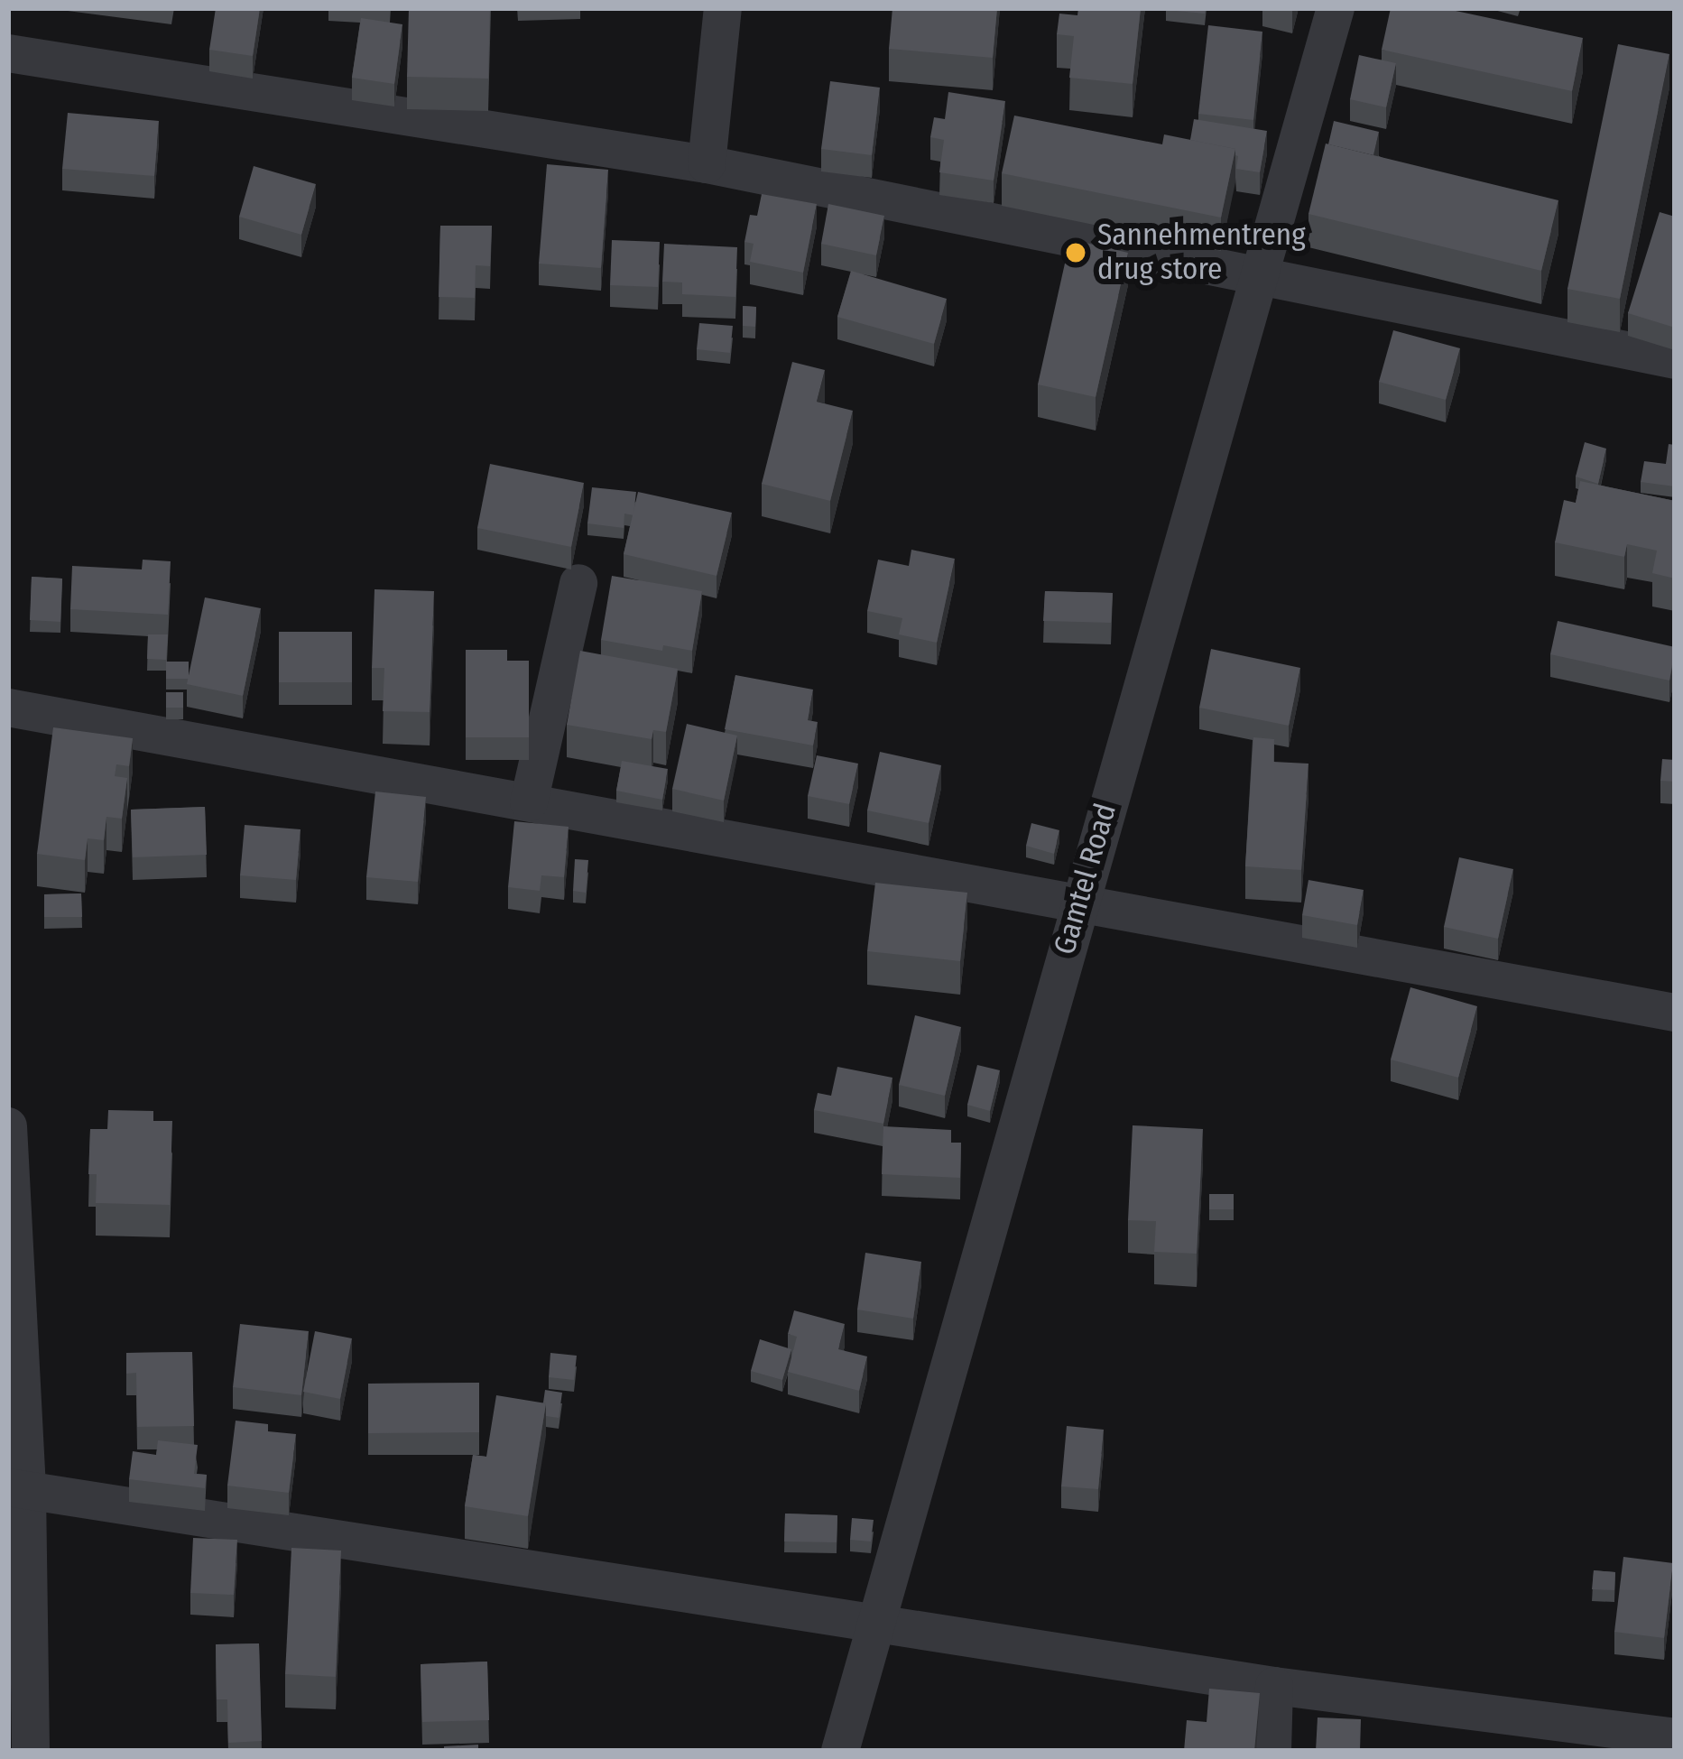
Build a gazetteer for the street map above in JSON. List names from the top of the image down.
{
  "streets": {
    "street": ["Gamtel Road"]
  },
  "places": ["Sannehmentreng drug store"]
}
